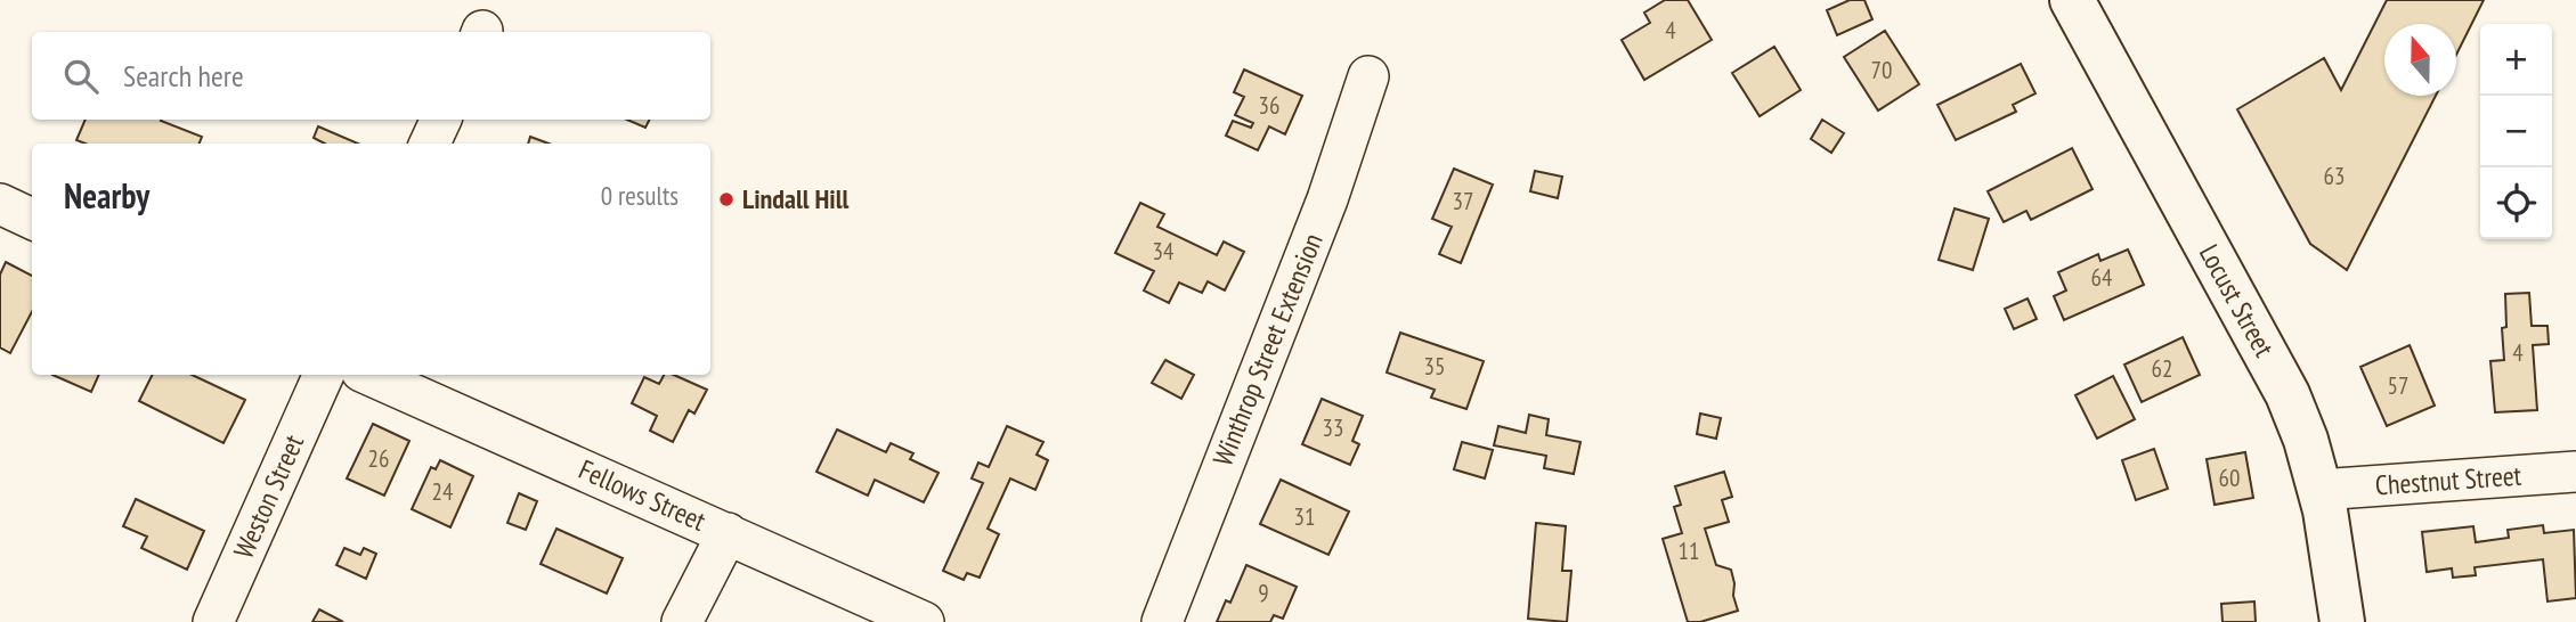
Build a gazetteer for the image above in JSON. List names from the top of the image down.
{
  "streets": {
    "main road": ["Locust Street"],
    "street": [
      "Winthrop Street Extension",
      "Chestnut Street",
      "Fellows Street",
      "Weston Street"
    ]
  },
  "crossings": [
    ["Locust Street", "Chestnut Street"]
  ],
  "places": ["Lindall Hill"],
  "house_numbers": [
    "4",
    "70",
    "36",
    "63",
    "37",
    "34",
    "64",
    "4",
    "35",
    "62",
    "57",
    "33",
    "26",
    "60",
    "24",
    "31",
    "11",
    "9"
  ],
  "north": "top",
  "page": {
    "map_buttons": ["+", "−"],
    "search": "Search here",
    "heading": ["Nearby", "0 results"]
  }
}
